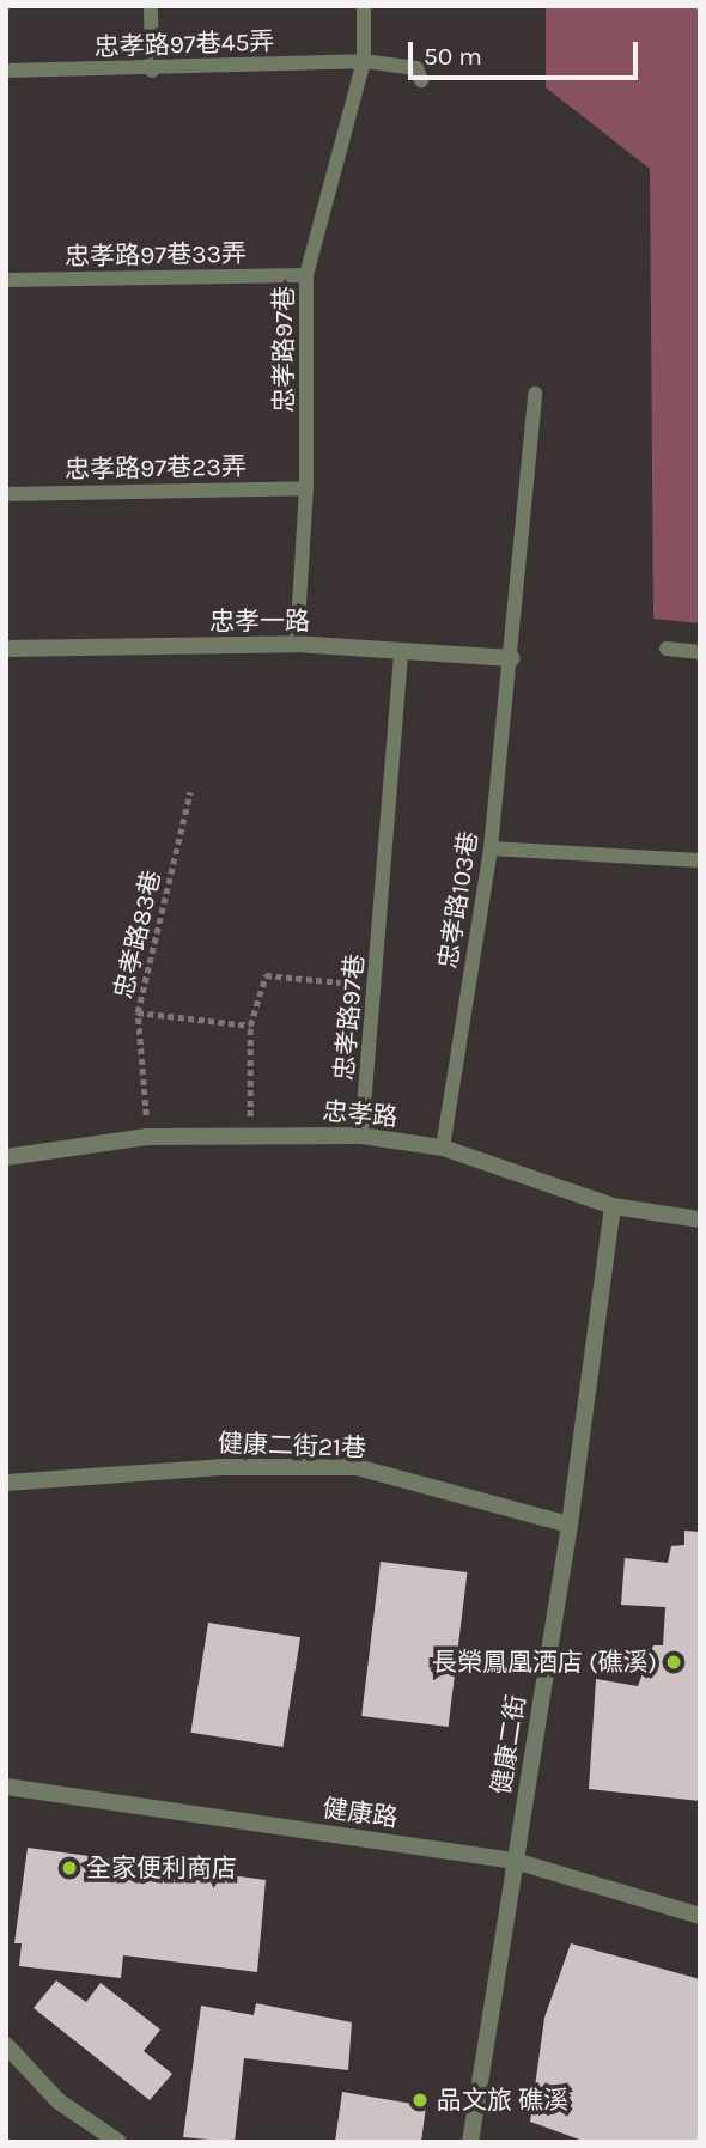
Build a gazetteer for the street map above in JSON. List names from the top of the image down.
{
  "streets": {
    "street": [
      "忠孝一路",
      "忠孝路",
      "健康二街21巷",
      "健康二街",
      "健康路"
    ],
    "lane": [
      "忠孝路97巷45弄",
      "忠孝路97巷33弄",
      "忠孝路97巷",
      "忠孝路97巷23弄",
      "忠孝路103巷"
    ],
    "path": ["忠孝路83巷"]
  },
  "crossings": [
    ["忠孝路97巷45弄", "忠孝路97巷"],
    ["忠孝路97巷33弄", "忠孝路97巷"],
    ["忠孝路97巷", "忠孝路97巷23弄"],
    ["忠孝路97巷", "忠孝一路"],
    ["忠孝路97巷", "忠孝路"],
    ["忠孝一路", "忠孝路103巷"],
    ["忠孝路103巷", "忠孝路"],
    ["忠孝路83巷", "忠孝路"],
    ["忠孝路", "健康二街"],
    ["健康二街21巷", "健康二街"],
    ["健康二街", "健康路"]
  ],
  "places": ["長榮鳳凰酒店 (礁溪)", "全家便利商店", "品文旅 礁溪"],
  "scale_bar": "50 m"
}
